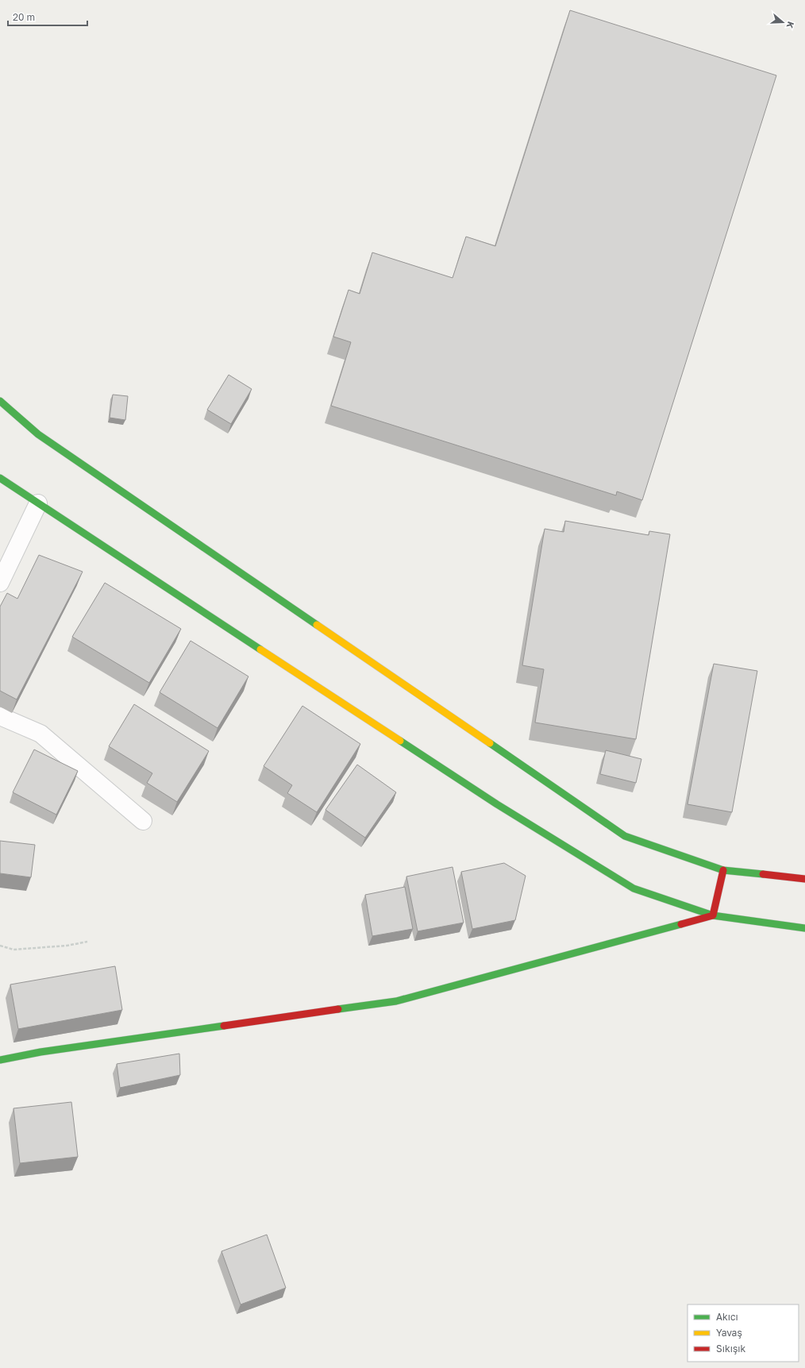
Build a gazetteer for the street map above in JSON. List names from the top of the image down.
{
  "legend": ["Akıcı", "Yavaş", "Sıkışık"],
  "scale_bar": "20 m",
  "north": "right"
}
